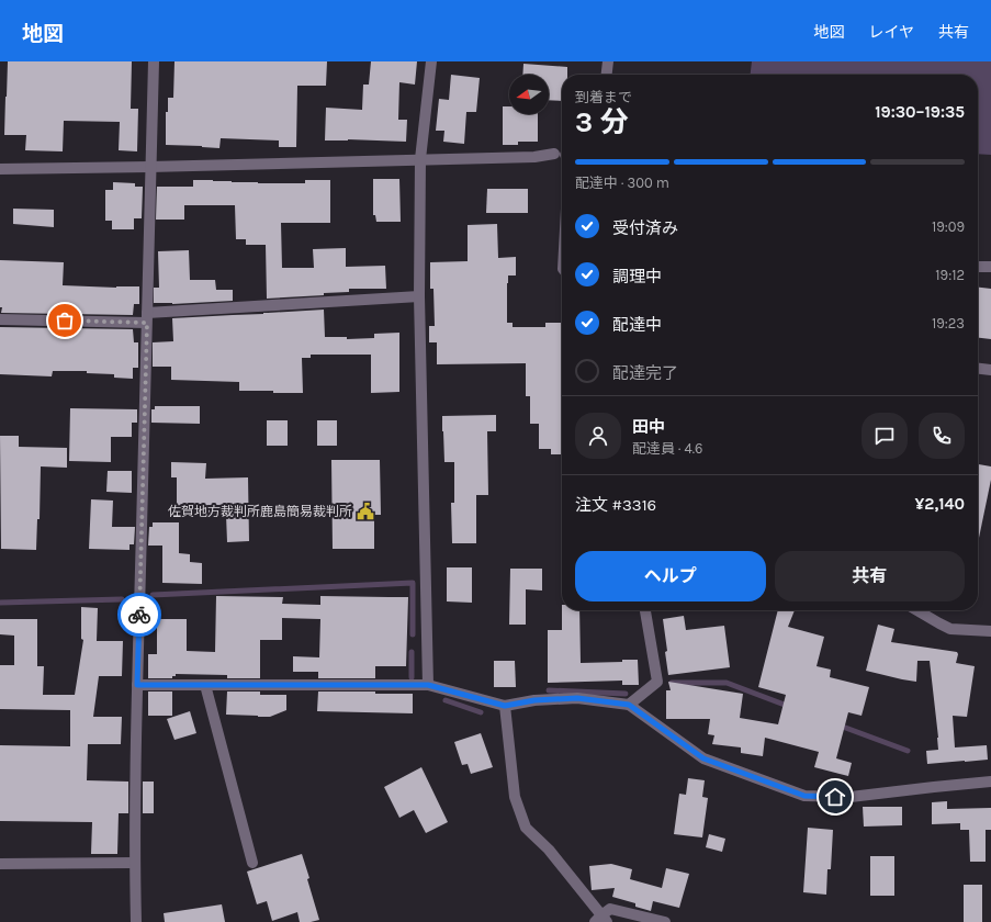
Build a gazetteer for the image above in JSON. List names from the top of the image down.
{
  "places": {
    "public building": ["佐賀地方裁判所鹿島簡易裁判所"]
  },
  "north": "left",
  "page": {
    "header": "地図",
    "nav": ["地図", "レイヤ", "共有"],
    "heading": ["3 分", "到着まで", "19:30–19:35"],
    "panel": [
      "田中",
      "配達員 · 4.6",
      "注文 #3316",
      "¥2,140"
    ],
    "bar": "配達中 · 300 m",
    "list": [
      ["受付済み", "19:09"],
      ["調理中", "19:12"],
      ["配達中", "19:23"],
      "配達完了"
    ],
    "buttons": ["ヘルプ", "共有"]
  }
}
